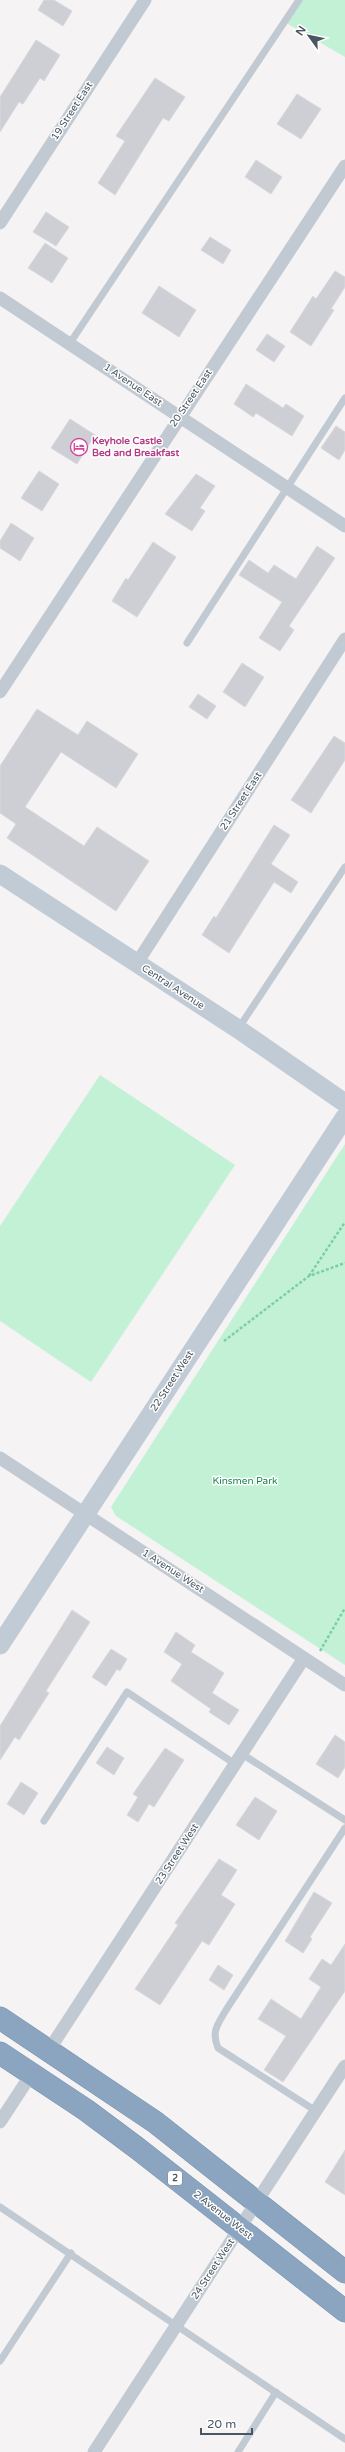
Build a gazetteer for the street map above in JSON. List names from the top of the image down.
{
  "streets": {
    "highway": ["2", "2 Avenue West"],
    "street": [
      "19 Street East",
      "1 Avenue East",
      "20 Street East",
      "21 Street East",
      "Central Avenue",
      "22 Street West",
      "1 Avenue West",
      "23 Street West",
      "24 Street West"
    ]
  },
  "crossings": [
    ["1 Avenue East", "20 Street East"],
    ["21 Street East", "Central Avenue"],
    ["22 Street West", "1 Avenue West"],
    ["1 Avenue West", "23 Street West"],
    ["2 Avenue West", "24 Street West"]
  ],
  "parks": ["Kinsmen Park"],
  "places": {
    "hotel": ["Keyhole Castle Bed and Breakfast"]
  },
  "scale_bar": "20 m",
  "north": "top left"
}
